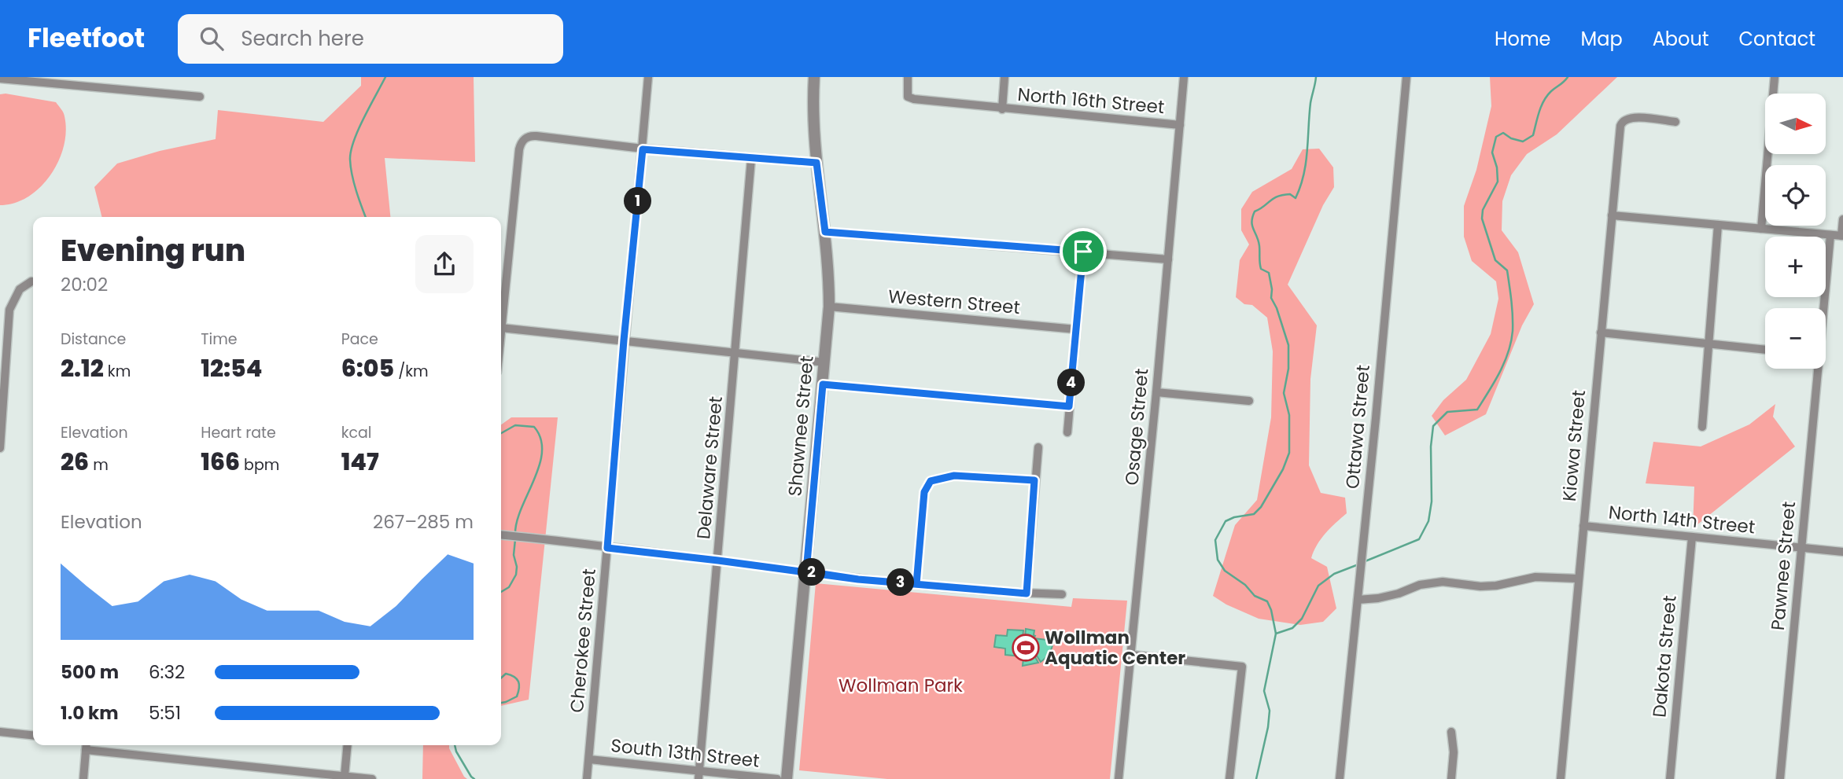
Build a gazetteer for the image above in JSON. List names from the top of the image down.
{
  "streets": {
    "street": [
      "North 16th Street",
      "Western Street",
      "Shawnee Street",
      "Osage Street",
      "Ottawa Street",
      "Kiowa Street",
      "Delaware Street",
      "North 14th Street",
      "Pawnee Street",
      "Cherokee Street",
      "Dakota Street",
      "South 13th Street"
    ]
  },
  "crossings": [
    ["North 16th Street", "Osage Street"],
    ["Western Street", "Shawnee Street"],
    ["Kiowa Street", "North 14th Street"],
    ["Delaware Street", "South 13th Street"],
    ["North 14th Street", "Pawnee Street"],
    ["North 14th Street", "Dakota Street"],
    ["Cherokee Street", "South 13th Street"]
  ],
  "parks": ["Wollman Park"],
  "places": {
    "sports": ["Wollman Aquatic Center"]
  },
  "north": "right",
  "page": {
    "header": "Fleetfoot",
    "search": "Search here",
    "nav": [
      "Home",
      "Map",
      "About",
      "Contact"
    ],
    "map_buttons": ["+", "−"],
    "pins": [
      "1",
      "4",
      "2",
      "3"
    ],
    "heading": ["Evening run", "20:02"],
    "stats": [
      ["Distance", "2.12 km"],
      ["Time", "12:54"],
      ["Pace", "6:05 /km"],
      ["Elevation", "26 m"],
      ["Heart rate", "166 bpm"],
      ["kcal", "147"]
    ],
    "chart": ["Elevation", "267–285 m"],
    "list": [
      {
        "name": "500 m",
        "note": "6:32"
      },
      {
        "name": "1.0 km",
        "note": "5:51"
      }
    ]
  }
}
